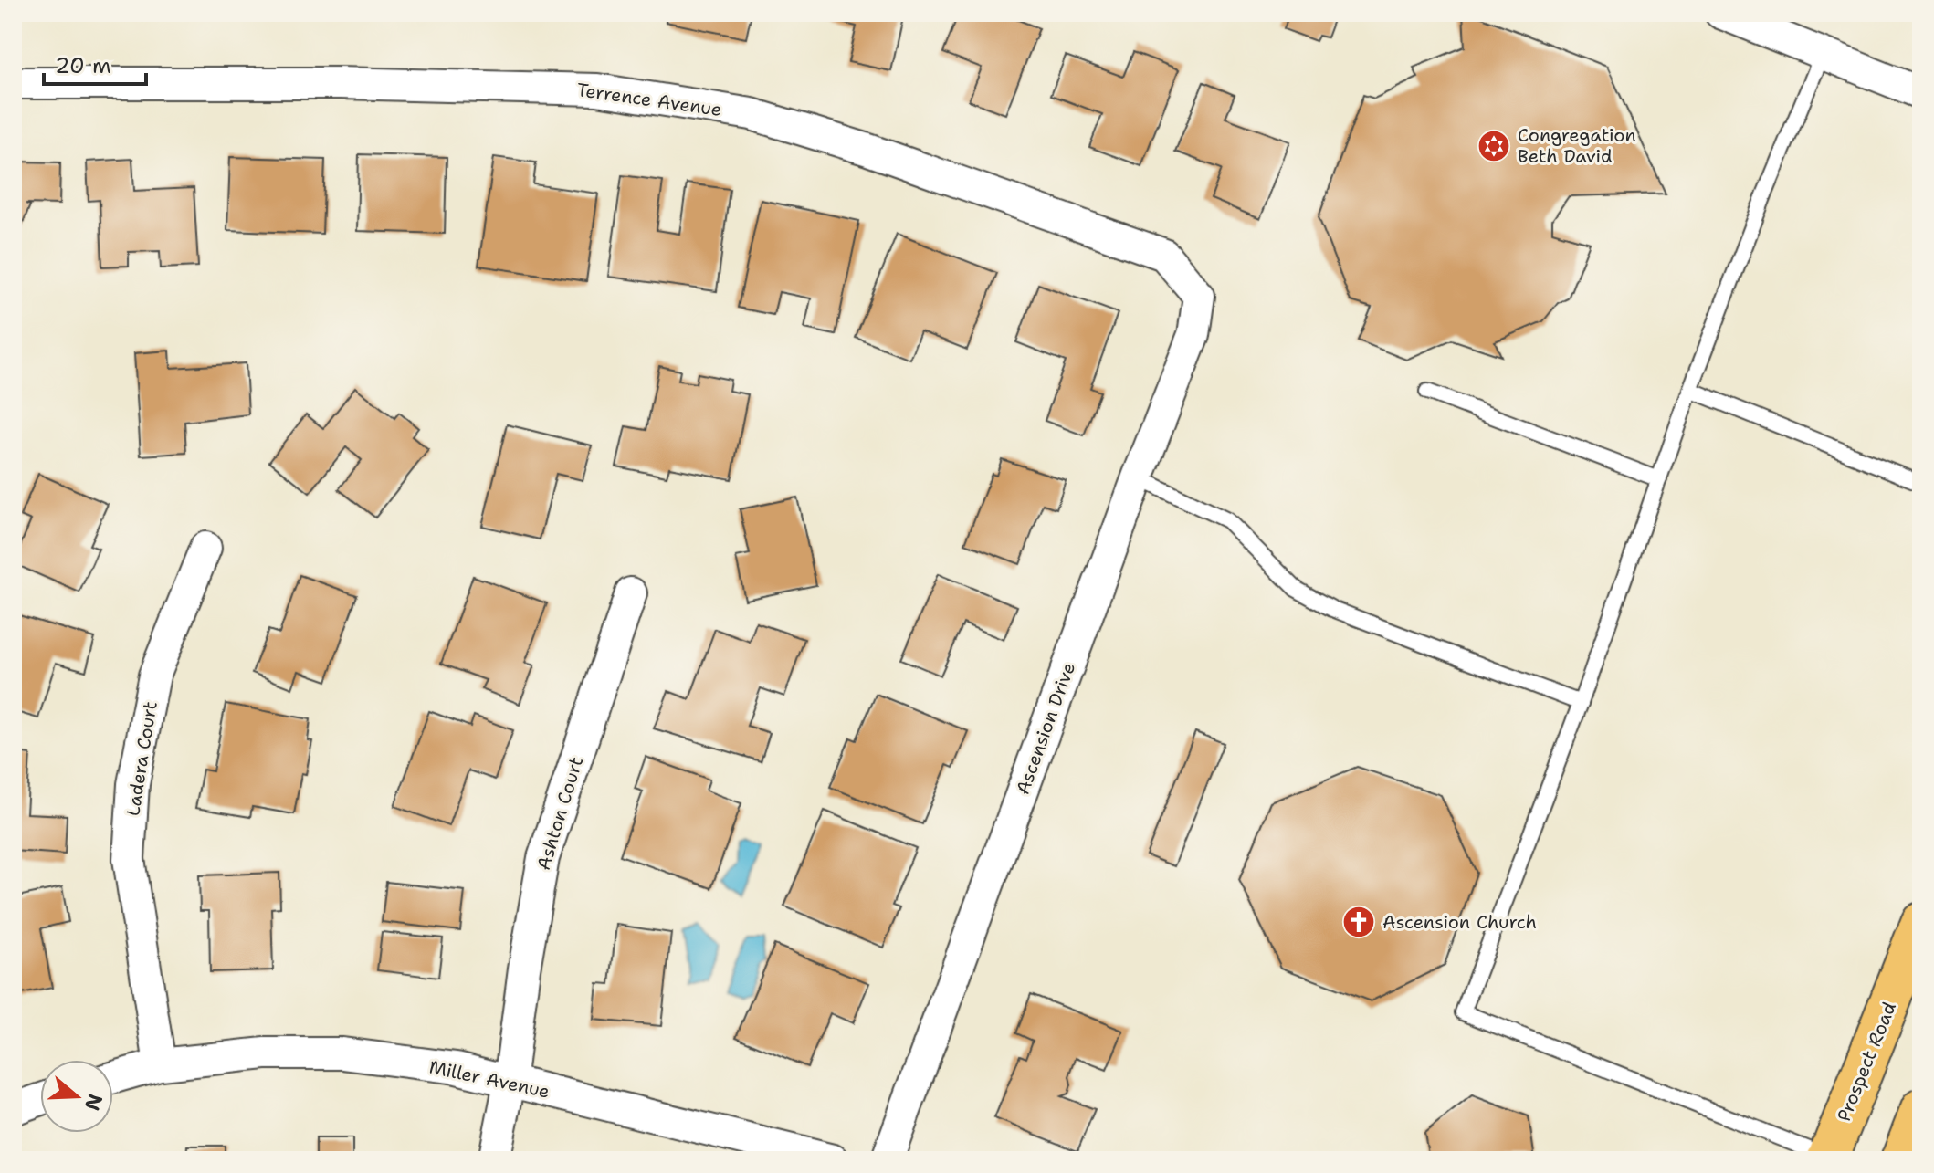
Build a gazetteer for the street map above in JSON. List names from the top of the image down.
{
  "streets": {
    "main road": ["Prospect Road"],
    "street": [
      "Terrence Avenue",
      "Ascension Drive",
      "Ladera Court",
      "Ashton Court",
      "Miller Avenue"
    ]
  },
  "crossings": [
    ["Terrence Avenue", "Ascension Drive"],
    ["Ladera Court", "Miller Avenue"],
    ["Ashton Court", "Miller Avenue"]
  ],
  "places": {
    "synagogue": ["Congregation Beth David"],
    "church": ["Ascension Church"]
  },
  "scale_bar": "20 m",
  "north": "right"
}
